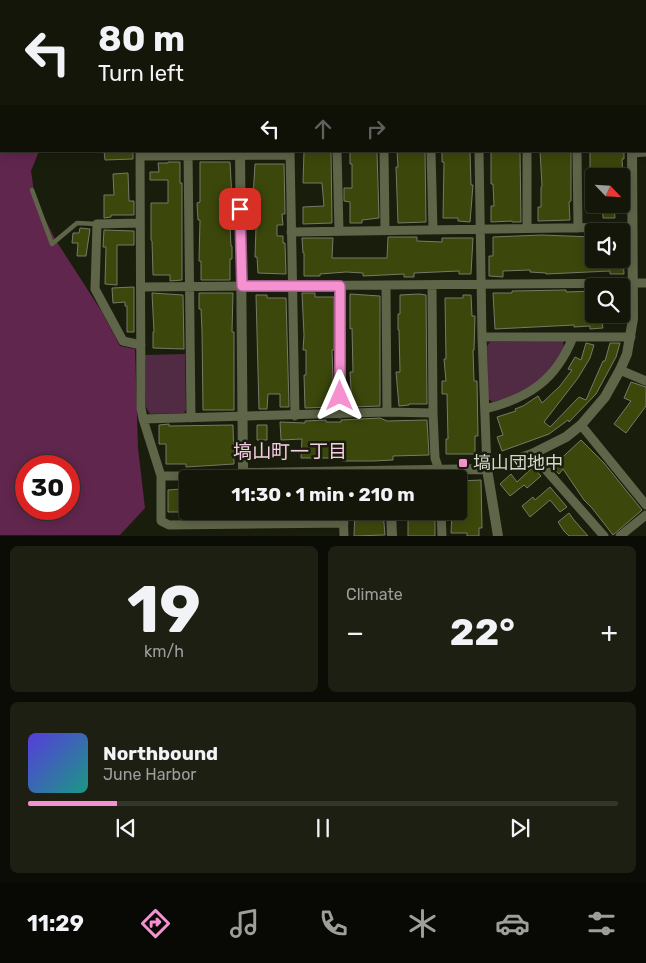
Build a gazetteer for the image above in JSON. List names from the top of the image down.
{
  "districts": ["塙山町一丁目"],
  "places": {
    "transit": ["塙山団地中"]
  },
  "north": "bottom right",
  "page": {
    "turn": ["80 m", "Turn left"],
    "limit": "30",
    "trip": "11:30 · 1 min · 210 m",
    "tile": [
      ["19", "km/h"],
      "Climate"
    ],
    "heat": ["−", "22°", "+"],
    "song": ["Northbound", "June Harbor"],
    "tabs": "11:29"
  }
}
